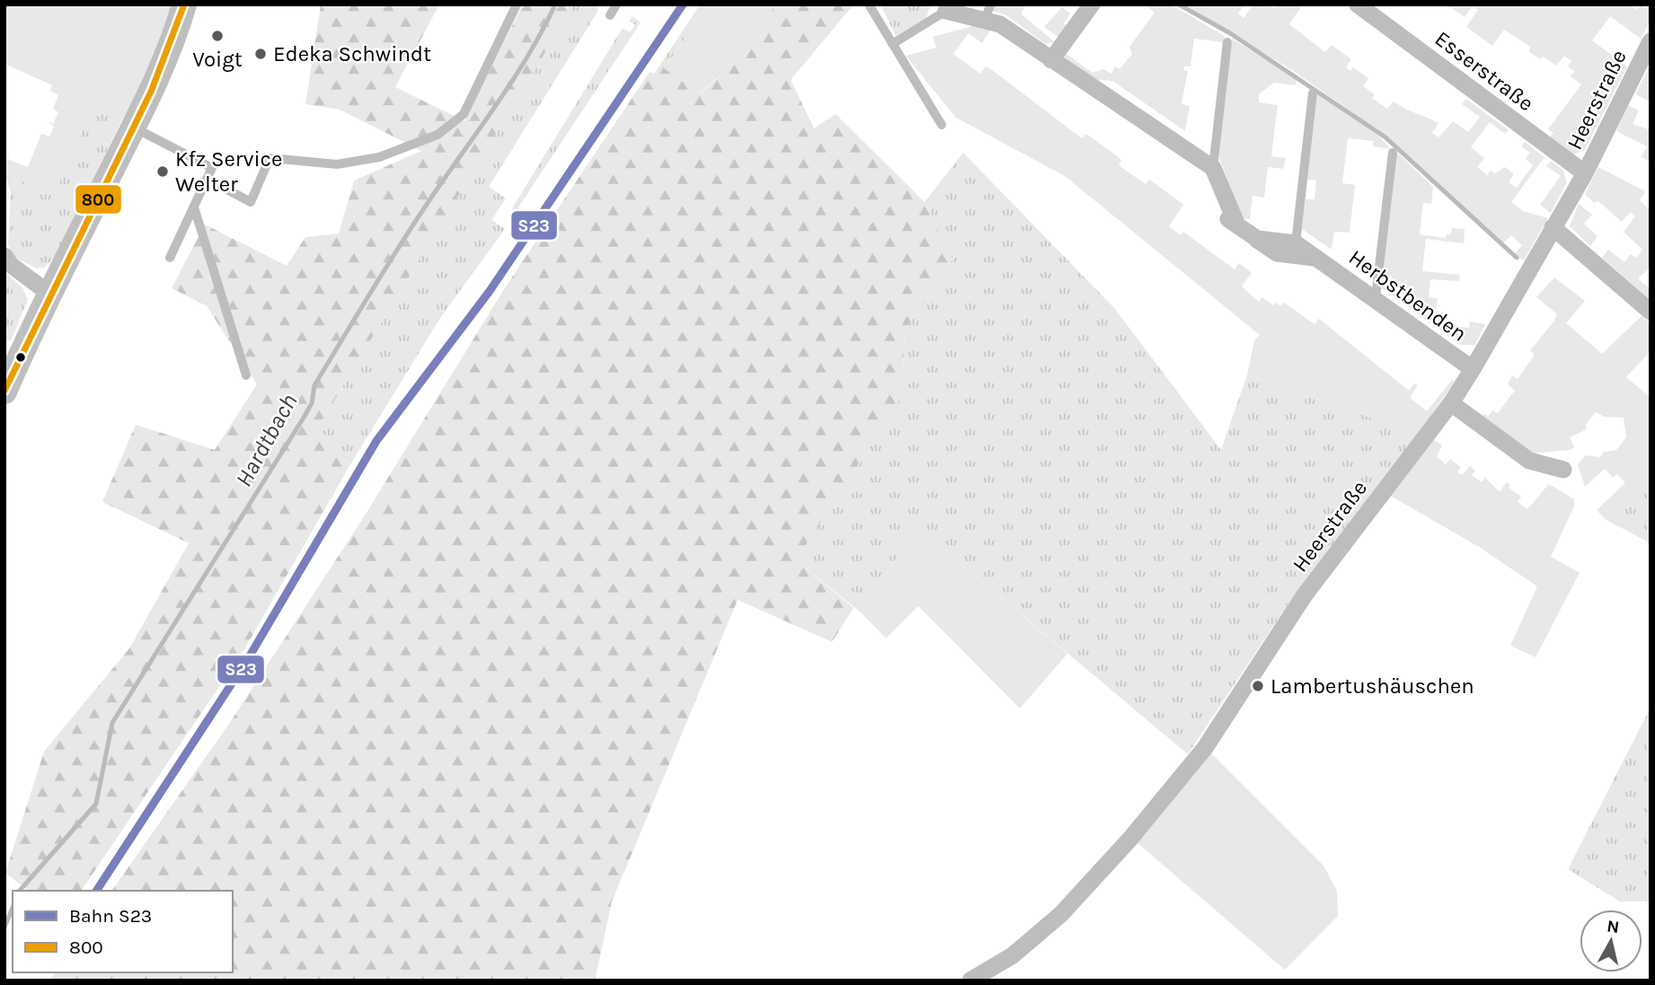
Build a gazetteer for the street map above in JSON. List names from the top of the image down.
{
  "streets": {
    "street": ["Esserstraße", "Heerstraße", "Herbstbenden"]
  },
  "crossings": [
    ["Esserstraße", "Heerstraße"],
    ["Heerstraße", "Herbstbenden"]
  ],
  "water": ["Hardtbach"],
  "places": [
    "Voigt",
    "Edeka Schwindt",
    "Kfz Service Welter",
    "Lambertushäuschen"
  ],
  "lines": ["rail line S23", "transit line 800"],
  "legend": ["Bahn S23", "800"],
  "north": "top"
}
